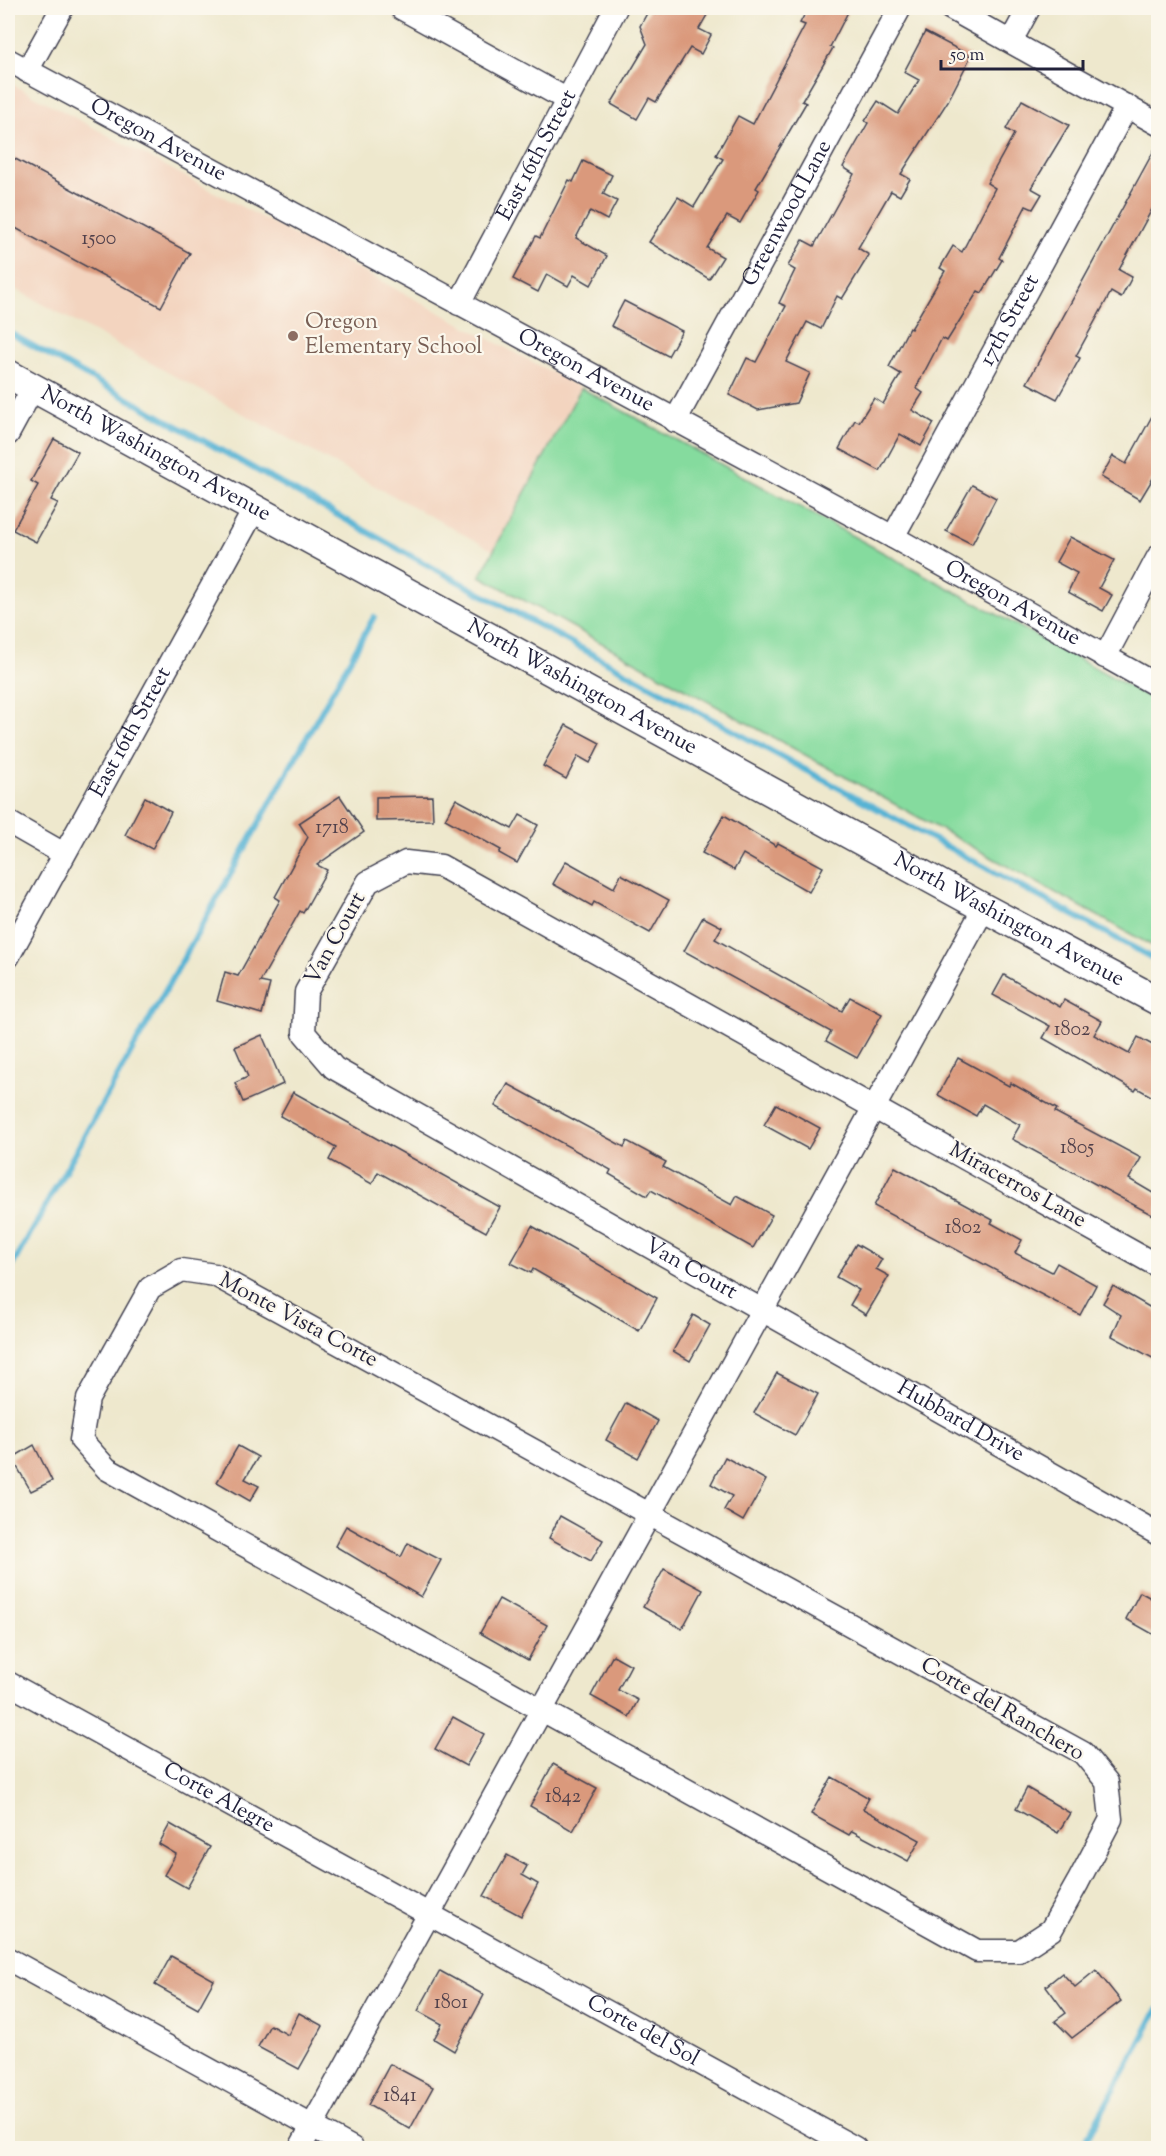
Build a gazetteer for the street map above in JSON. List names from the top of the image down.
{
  "streets": {
    "main road": ["North Washington Avenue"],
    "street": [
      "Oregon Avenue",
      "East 16th Street",
      "Greenwood Lane",
      "17th Street",
      "Van Court",
      "Miracerros Lane",
      "Monte Vista Corte",
      "Hubbard Drive",
      "Corte del Ranchero",
      "Corte Alegre",
      "Corte del Sol"
    ]
  },
  "crossings": [
    ["Oregon Avenue", "East 16th Street"],
    ["Oregon Avenue", "Greenwood Lane"],
    ["Oregon Avenue", "17th Street"],
    ["East 16th Street", "North Washington Avenue"],
    ["Van Court", "Miracerros Lane"],
    ["Van Court", "Hubbard Drive"],
    ["Monte Vista Corte", "Corte del Ranchero"],
    ["Corte Alegre", "Corte del Sol"]
  ],
  "places": ["Oregon Elementary School"],
  "house_numbers": [
    "1500",
    "1718",
    "1802",
    "1805",
    "1802",
    "1842",
    "1801",
    "1841"
  ],
  "scale_bar": "50 m"
}
